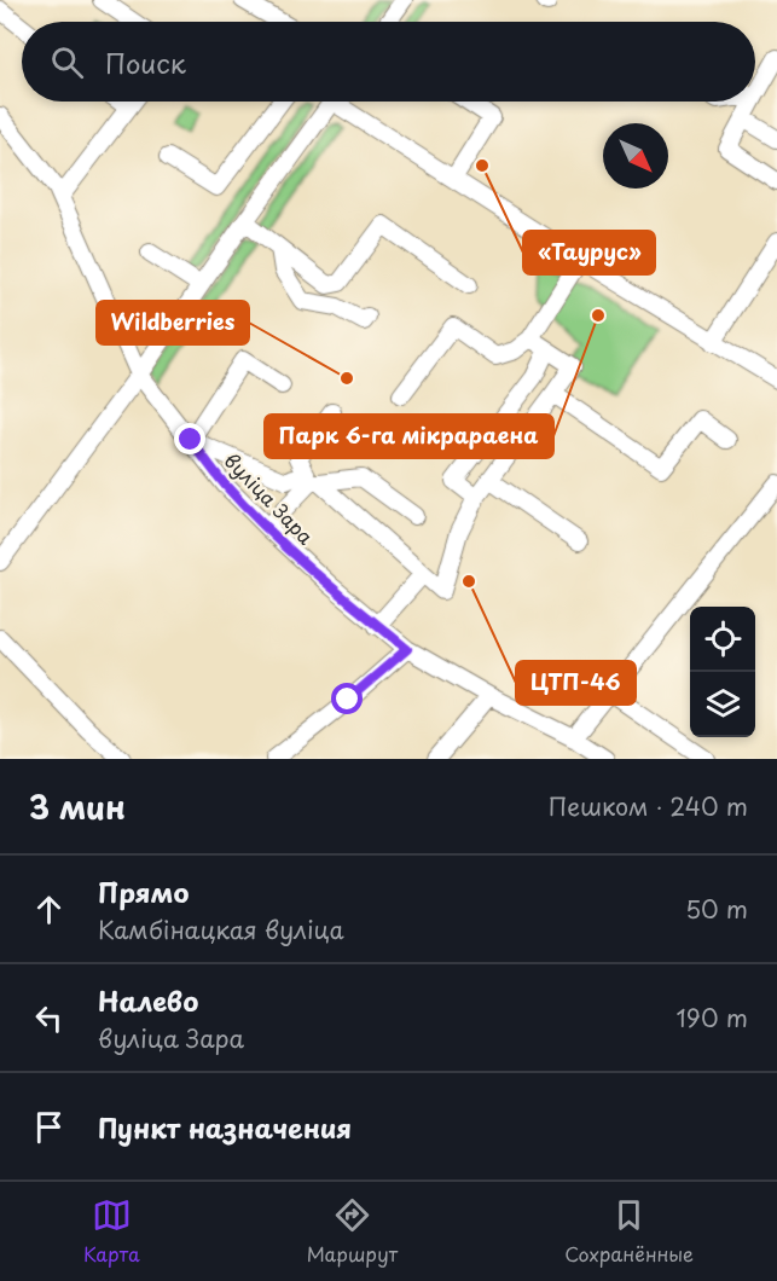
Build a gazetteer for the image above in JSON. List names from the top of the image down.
{
  "streets": {
    "street": ["вуліца Зара"]
  },
  "places": [
    "«Таурус»",
    "Парк 6-га мікрараена",
    "Wildberries",
    "ЦТП-46"
  ],
  "north": "bottom right",
  "page": {
    "search": "Поиск",
    "heading": ["3 мин", "Пешком · 240 m"],
    "list": [
      ["Прямо", "Камбінацкая вуліца", "50 m"],
      ["Налево", "вуліца Зара", "190 m"],
      "Пункт назначения"
    ],
    "nav": ["Карта", "Маршрут", "Сохранённые"]
  }
}
